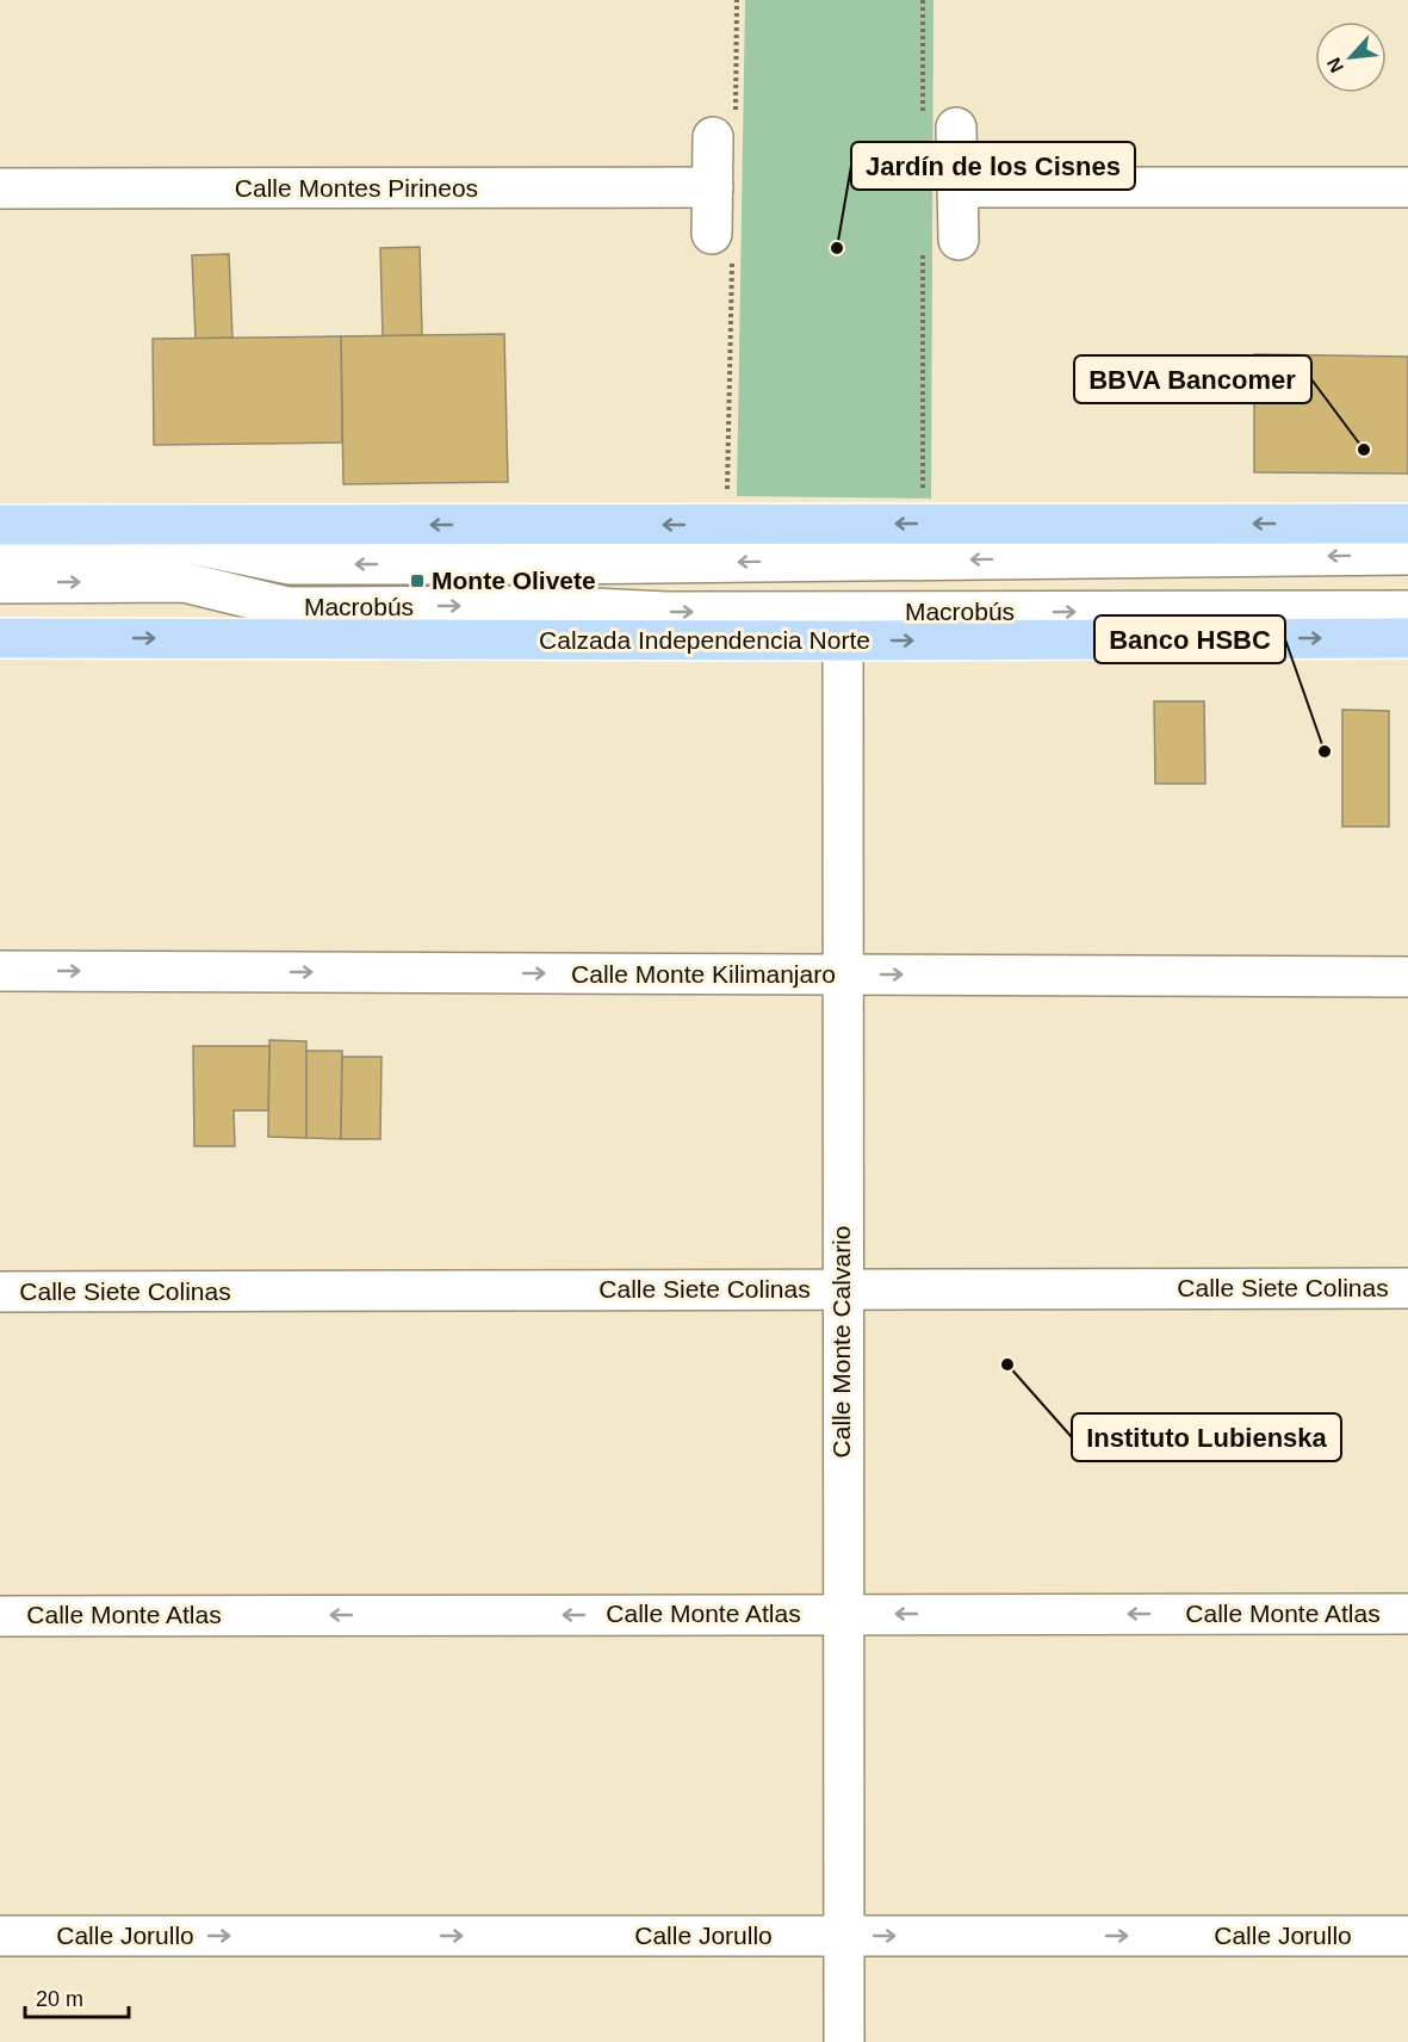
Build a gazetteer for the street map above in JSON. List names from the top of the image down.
{
  "streets": {
    "main road": ["Calzada Independencia Norte"],
    "street": [
      "Calle Montes Pirineos",
      "Macrobús",
      "Calle Monte Kilimanjaro",
      "Calle Siete Colinas",
      "Calle Monte Calvario",
      "Calle Monte Atlas",
      "Calle Jorullo"
    ]
  },
  "crossings": [
    ["Calzada Independencia Norte", "Calle Monte Calvario"],
    ["Calle Monte Kilimanjaro", "Calle Monte Calvario"],
    ["Calle Siete Colinas", "Calle Monte Calvario"],
    ["Calle Monte Calvario", "Calle Monte Atlas"],
    ["Calle Monte Calvario", "Calle Jorullo"]
  ],
  "one_way": ["Calle Monte Kilimanjaro", "Calle Monte Atlas", "Calle Jorullo"],
  "places": {
    "other": [
      "Jardín de los Cisnes",
      "BBVA Bancomer",
      "Banco HSBC",
      "Instituto Lubienska"
    ],
    "transit": ["Monte Olivete"]
  },
  "scale_bar": "20 m",
  "north": "bottom left"
}
